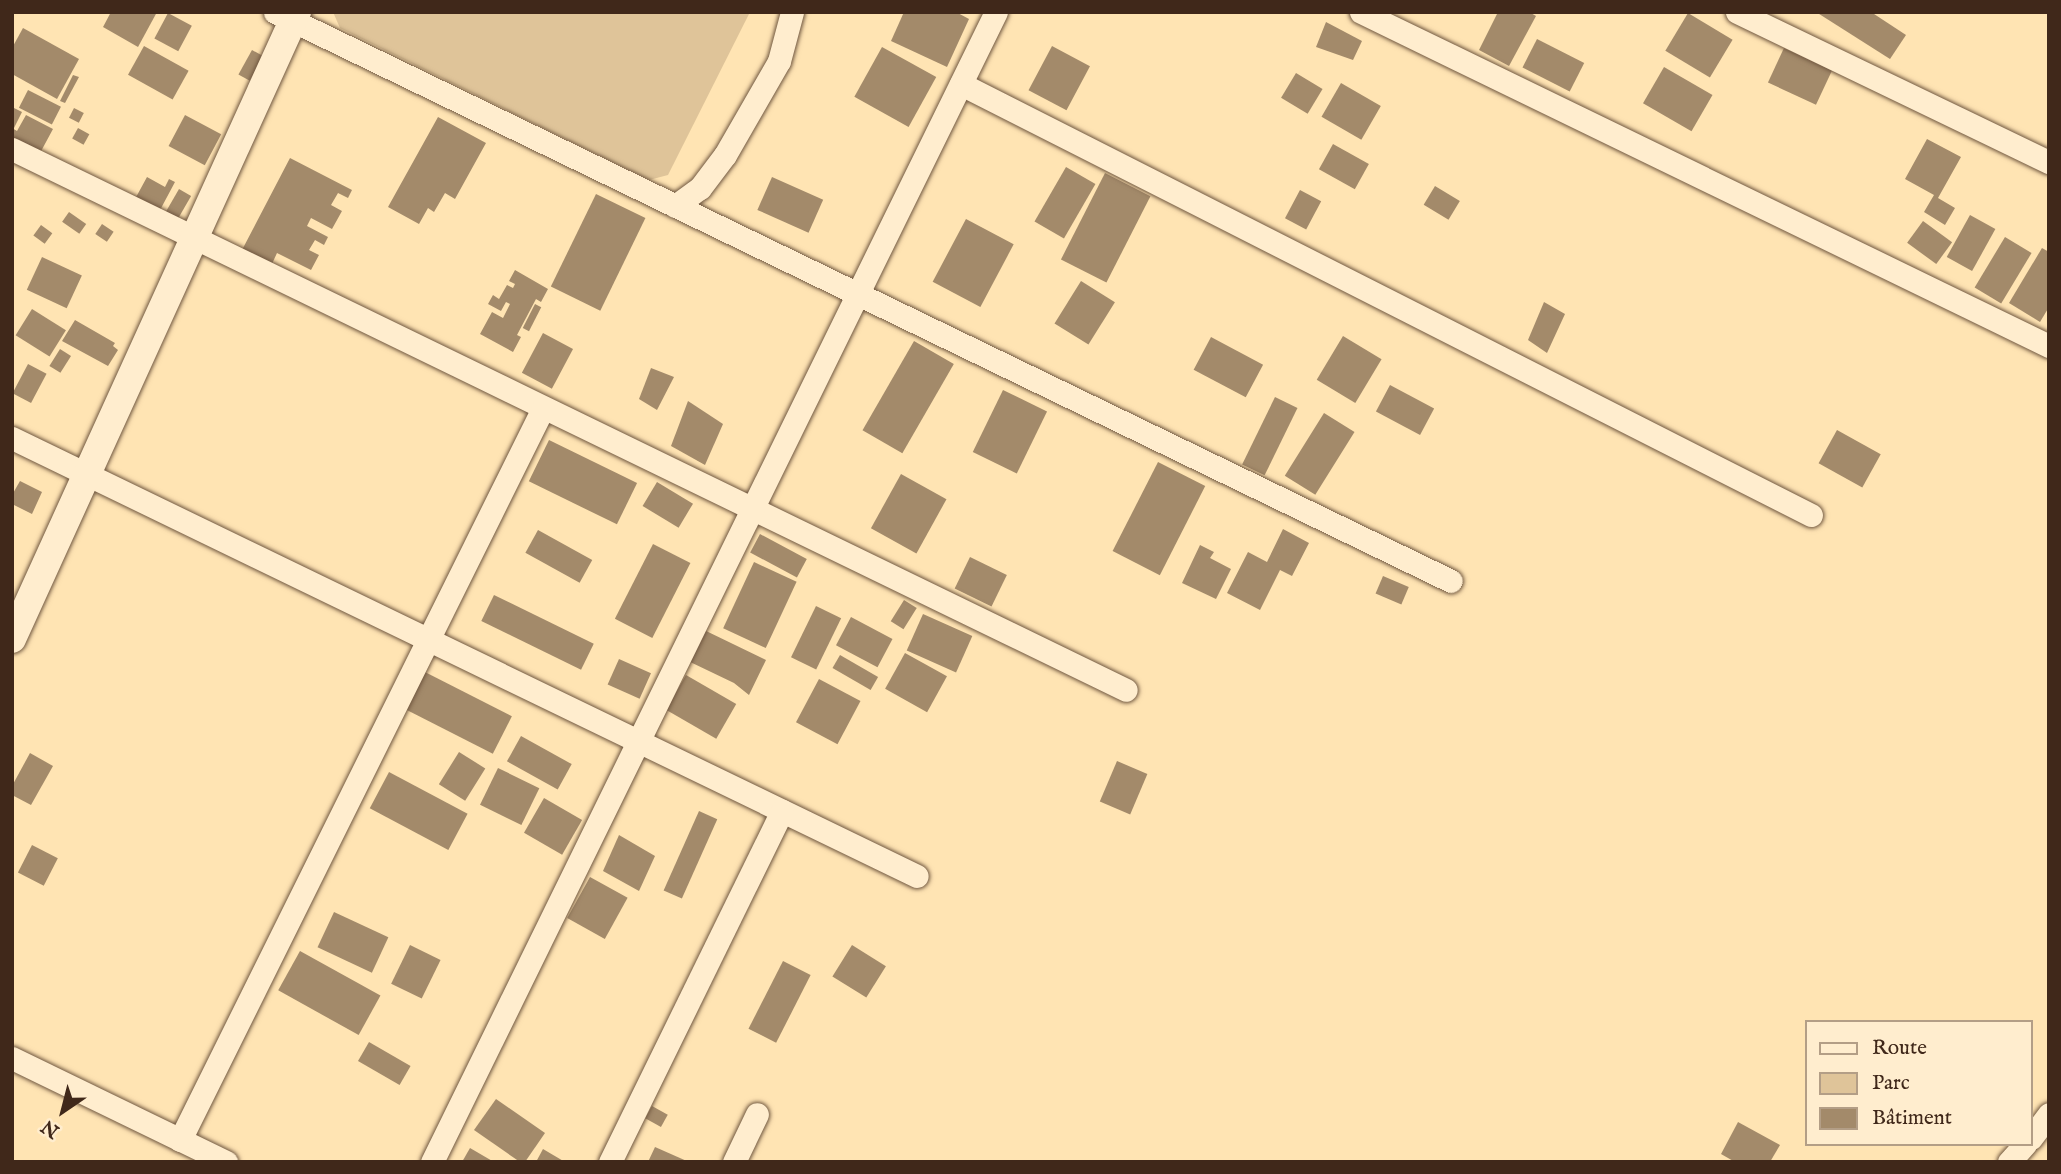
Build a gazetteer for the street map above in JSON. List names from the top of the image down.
{
  "legend": ["Route", "Parc", "Bâtiment"],
  "north": "bottom left"
}
